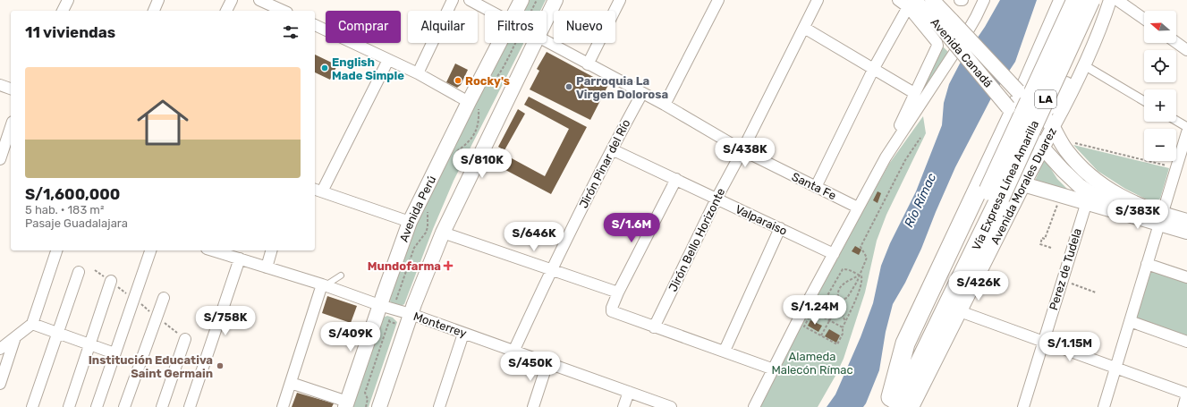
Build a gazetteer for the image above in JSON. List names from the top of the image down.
{
  "streets": {
    "highway": ["LA", "Vía Expresa Línea Amarilla"],
    "main road": ["Avenida Canadá", "Avenida Morales Duarez", "Avenida Perú"],
    "street": [
      "Jirón Pinar del Río",
      "Santa Fe",
      "Valparaiso",
      "Jirón Bello Horizonte",
      "Perez de Tudela",
      "Monterrey"
    ]
  },
  "crossings": [
    ["Avenida Canadá", "Avenida Morales Duarez"],
    ["Jirón Pinar del Río", "Santa Fe"],
    ["Jirón Pinar del Río", "Valparaiso"],
    ["Jirón Pinar del Río", "Monterrey"],
    ["Santa Fe", "Jirón Bello Horizonte"],
    ["Avenida Perú", "Monterrey"],
    ["Valparaiso", "Jirón Bello Horizonte"]
  ],
  "water": ["Río Rímac"],
  "parks": ["Alameda Malecón Rímac"],
  "places": {
    "other": [
      "English Made Simple",
      "Rocky's",
      "Parroquia La Virgen Dolorosa",
      "Institución Educativa Saint Germain"
    ],
    "health": ["Mundofarma"]
  },
  "north": "left",
  "page": {
    "map_buttons": ["+", "−"],
    "chip": [
      "Comprar",
      "Alquilar",
      "Filtros",
      "Nuevo"
    ],
    "heading": "11 viviendas",
    "list": [
      {
        "name": "S/1,600,000",
        "note": "5 hab. · 183 m² · Pasaje Guadalajara"
      }
    ],
    "price": [
      "S/438K",
      "S/810K",
      "S/383K",
      "S/1.6M",
      "S/646K",
      "S/426K",
      "S/1.24M",
      "S/758K",
      "S/409K",
      "S/1.15M",
      "S/450K"
    ]
  }
}
